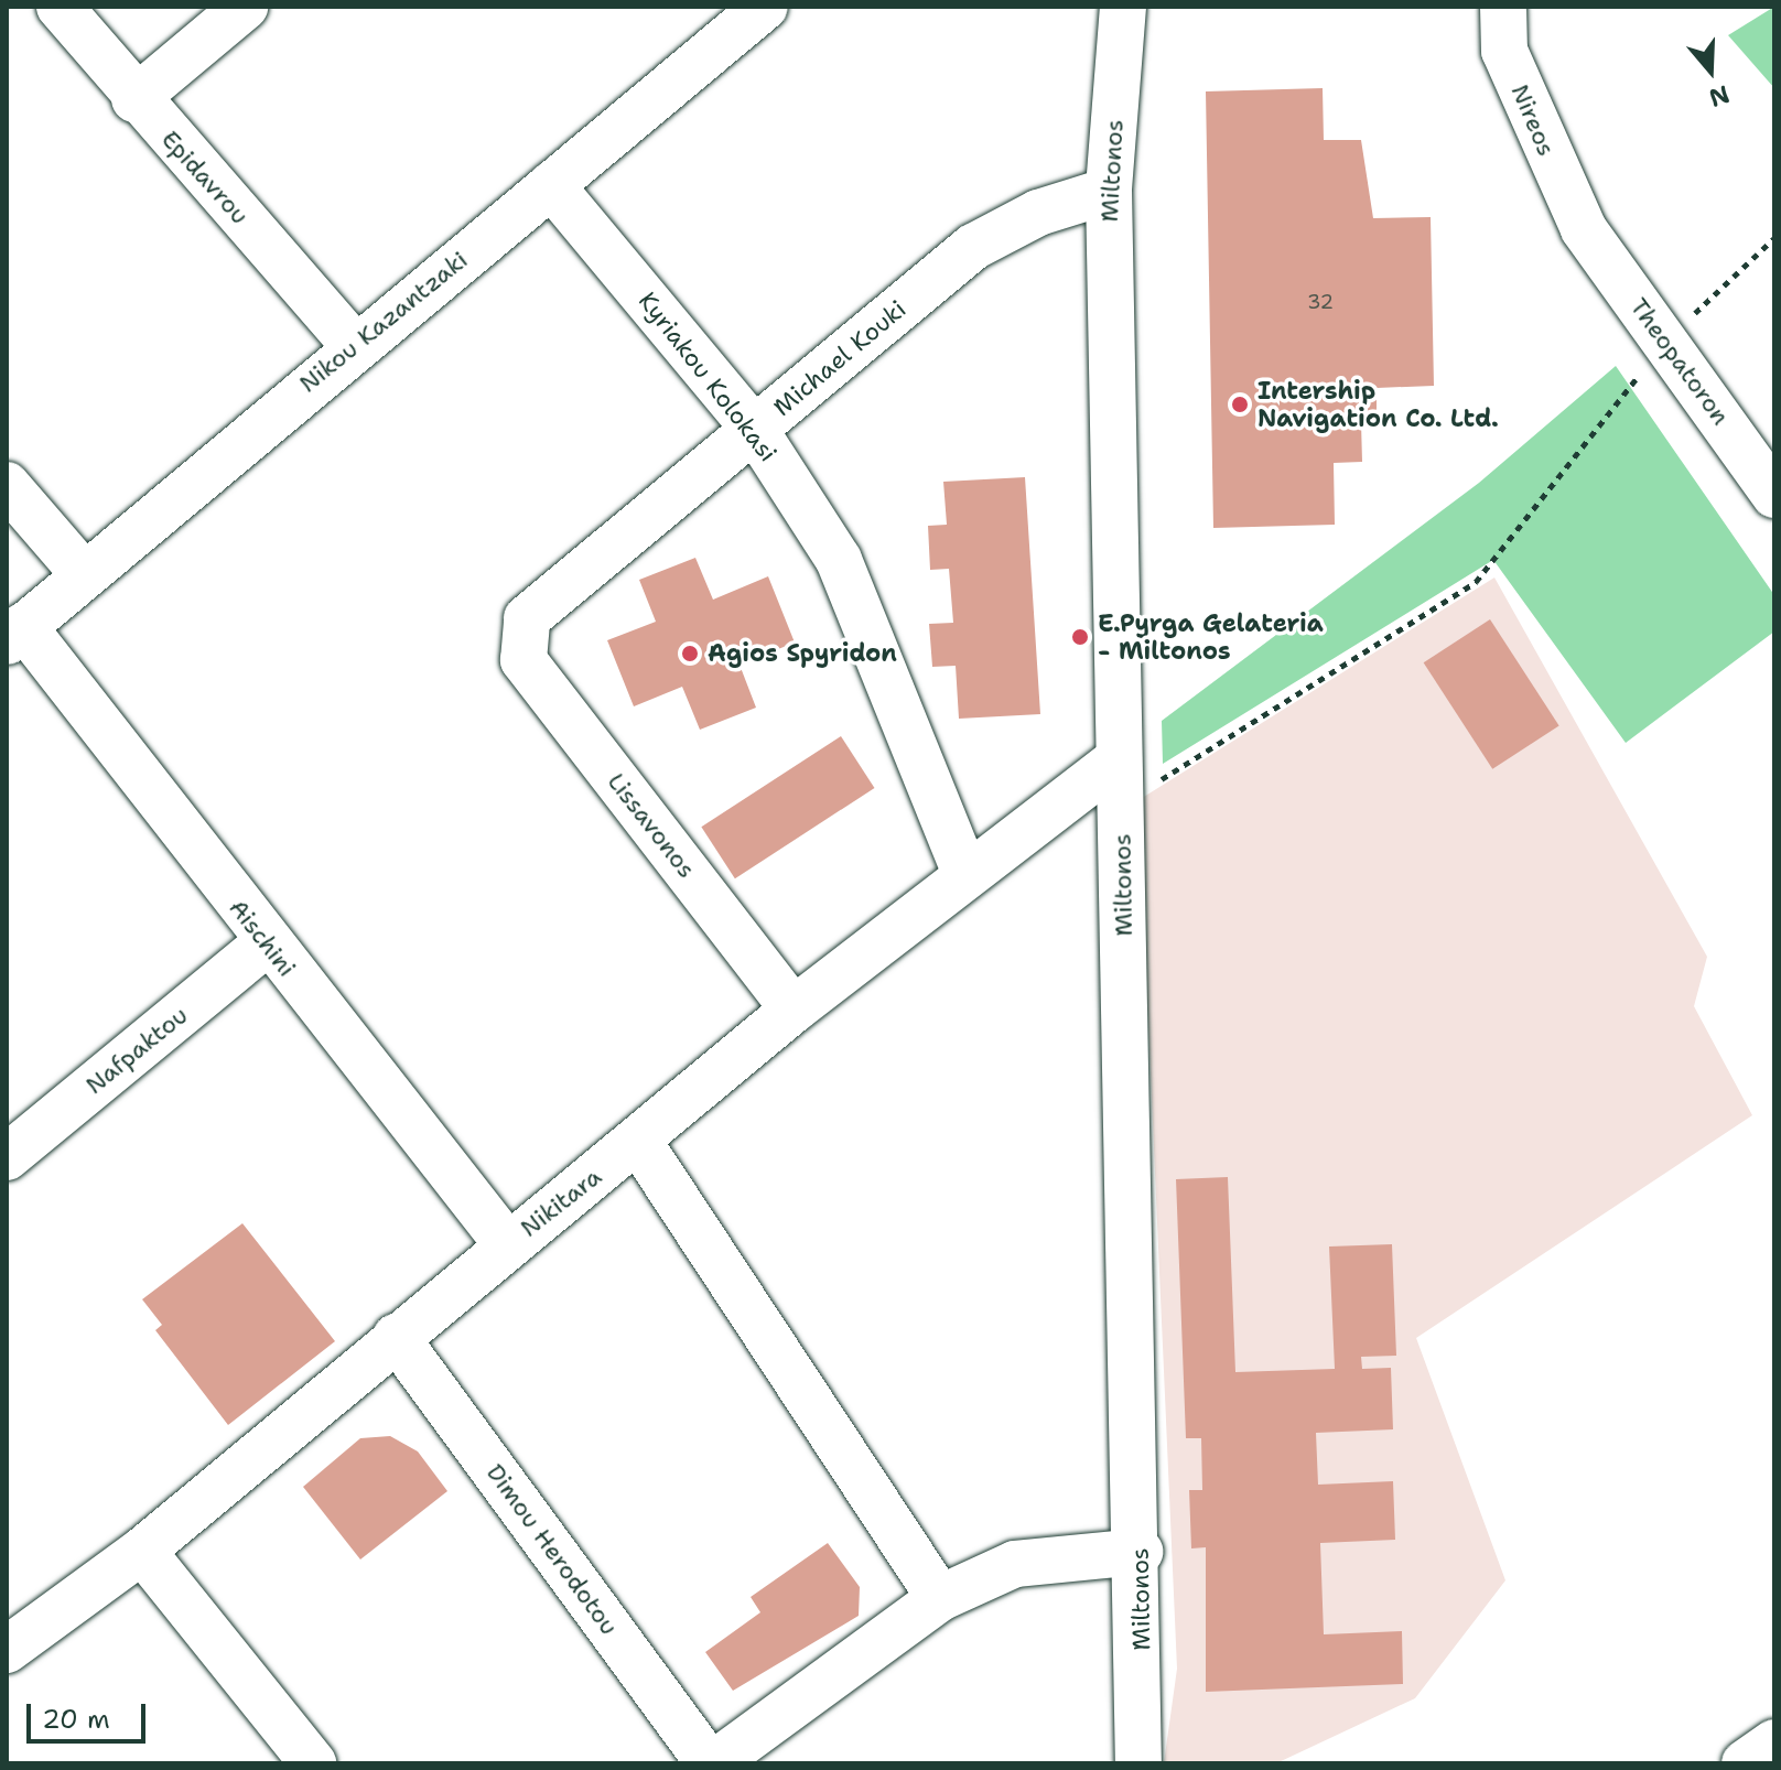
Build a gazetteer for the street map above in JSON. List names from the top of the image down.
{
  "streets": {
    "street": [
      "Nireos",
      "Miltonos",
      "Epidavrou",
      "Nikou Kazantzaki",
      "Michael Kouki",
      "Theopatoron",
      "Kyriakou Kolokasi",
      "Lissavonos",
      "Aischini",
      "Nafpaktou",
      "Nikitara",
      "Dimou Herodotou"
    ]
  },
  "crossings": [
    ["Nireos", "Theopatoron"],
    ["Miltonos", "Michael Kouki"],
    ["Miltonos", "Nikitara"],
    ["Epidavrou", "Nikou Kazantzaki"],
    ["Nikou Kazantzaki", "Kyriakou Kolokasi"],
    ["Nikou Kazantzaki", "Aischini"],
    ["Michael Kouki", "Kyriakou Kolokasi"],
    ["Michael Kouki", "Lissavonos"],
    ["Kyriakou Kolokasi", "Nikitara"],
    ["Lissavonos", "Nikitara"],
    ["Aischini", "Nafpaktou"],
    ["Aischini", "Nikitara"],
    ["Nikitara", "Dimou Herodotou"]
  ],
  "places": ["Intership Navigation Co. Ltd.", "E.Pyrga Gelateria - Miltonos", "Agios Spyridon"],
  "house_numbers": ["32"],
  "scale_bar": "20 m",
  "north": "bottom"
}
